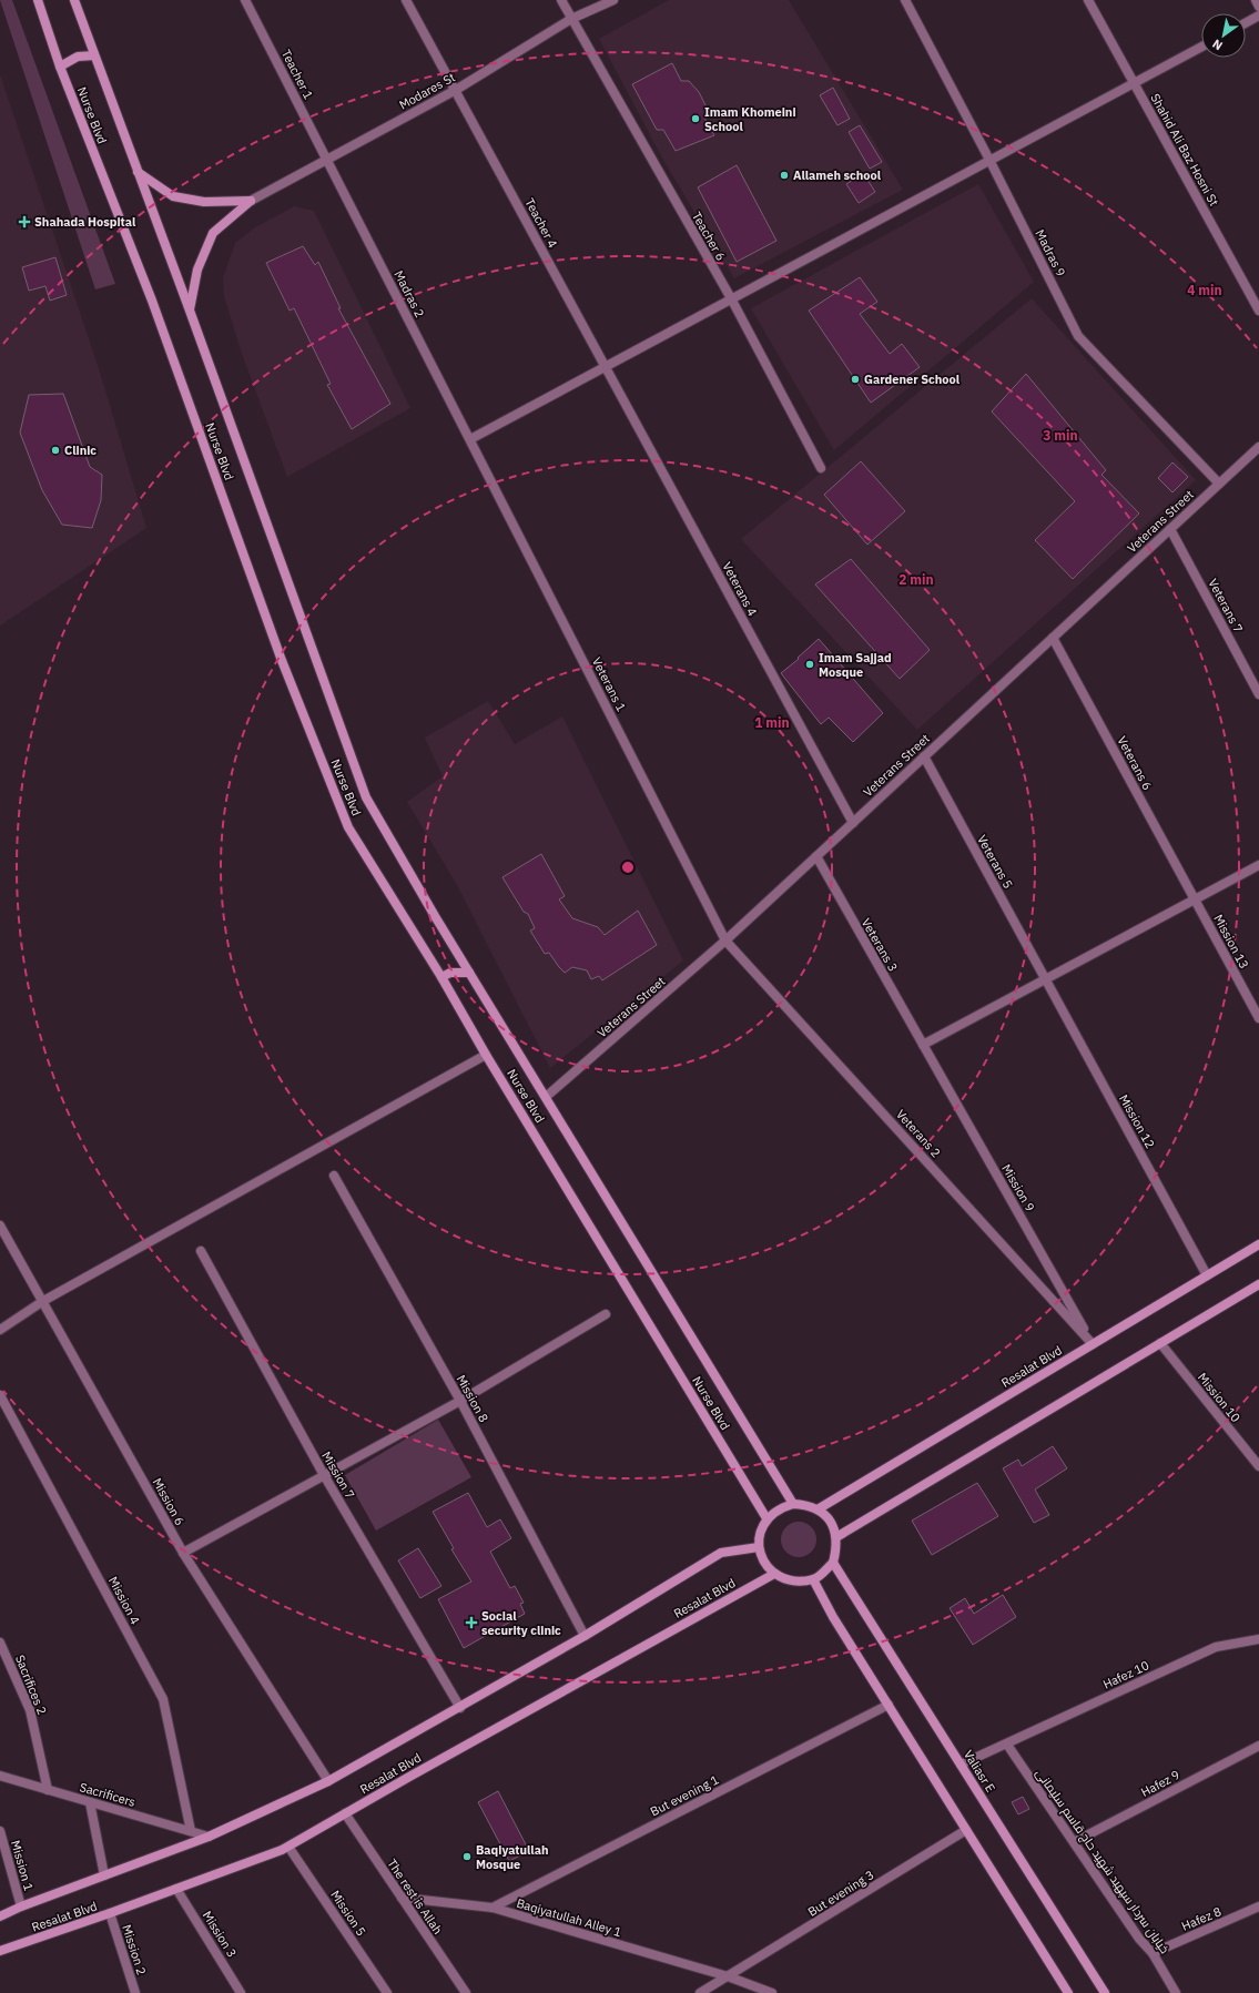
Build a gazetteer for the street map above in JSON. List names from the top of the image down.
{
  "streets": {
    "main road": ["Nurse Blvd", "Resalat Blvd", "Valiasr E"],
    "street": [
      "Teacher 1",
      "Modares St",
      "Shahid Ali Baz Hosni St",
      "Teacher 4",
      "Teacher 6",
      "Madras 9",
      "Madras 2",
      "Veterans Street",
      "Veterans 4",
      "Veterans 7",
      "Veterans 1",
      "Veterans 6",
      "Veterans 5",
      "Mission 13",
      "Veterans 3",
      "Mission 12",
      "Veterans 2",
      "Mission 9",
      "Mission 10",
      "Mission 8",
      "Mission 7",
      "Mission 6",
      "Mission 4",
      "Hafez 10",
      "Sacrifices 2",
      "Hafez 9",
      "Sacrificers",
      "But evening 1",
      "خیابان سردار سپهبد شهید حاج قاسم سلیمانی",
      "Mission 1",
      "But evening 3",
      "The rest is Allah",
      "Mission 5",
      "Baqiyatullah Alley 1",
      "Hafez 8",
      "Mission 3",
      "Mission 2"
    ]
  },
  "crossings": [
    ["Teacher 1", "Modares St"],
    ["Teacher 1", "Madras 2"],
    ["Modares St", "Teacher 4"],
    ["Modares St", "Teacher 6"],
    ["Modares St", "Madras 2"],
    ["Nurse Blvd", "Veterans Street"],
    ["Nurse Blvd", "Resalat Blvd"],
    ["Nurse Blvd", "Valiasr E"],
    ["Teacher 4", "Veterans 4"],
    ["Madras 9", "Veterans Street"],
    ["Madras 2", "Veterans 1"],
    ["Veterans Street", "Veterans 4"],
    ["Veterans Street", "Veterans 7"],
    ["Veterans Street", "Veterans 1"],
    ["Veterans Street", "Veterans 6"],
    ["Veterans Street", "Veterans 5"],
    ["Veterans Street", "Veterans 3"],
    ["Veterans Street", "Veterans 2"],
    ["Veterans 1", "Veterans 2"],
    ["Veterans 6", "Mission 13"],
    ["Veterans 5", "Mission 12"],
    ["Veterans 3", "Mission 9"],
    ["Mission 12", "Resalat Blvd"],
    ["Veterans 2", "Mission 9"],
    ["Veterans 2", "Resalat Blvd"],
    ["Mission 9", "Resalat Blvd"],
    ["Resalat Blvd", "Mission 8"],
    ["Resalat Blvd", "Mission 7"],
    ["Resalat Blvd", "Mission 6"],
    ["Resalat Blvd", "Valiasr E"],
    ["Resalat Blvd", "Sacrificers"],
    ["Resalat Blvd", "Mission 1"],
    ["Resalat Blvd", "The rest is Allah"],
    ["Resalat Blvd", "Mission 5"],
    ["Resalat Blvd", "Mission 3"],
    ["Resalat Blvd", "Mission 2"],
    ["Mission 4", "Sacrificers"],
    ["Hafez 10", "Valiasr E"],
    ["Hafez 10", "خیابان سردار سپهبد شهید حاج قاسم سلیمانی"],
    ["Sacrifices 2", "Sacrificers"],
    ["Hafez 9", "خیابان سردار سپهبد شهید حاج قاسم سلیمانی"],
    ["But evening 1", "Baqiyatullah Alley 1"],
    ["خیابان سردار سپهبد شهید حاج قاسم سلیمانی", "Hafez 8"],
    ["But evening 3", "Baqiyatullah Alley 1"],
    ["The rest is Allah", "Baqiyatullah Alley 1"]
  ],
  "places": {
    "other": [
      "Imam Khomeini School",
      "Allameh school",
      "Gardener School",
      "Clinic",
      "Imam Sajjad Mosque",
      "Baqiyatullah Mosque"
    ],
    "health": ["Shahada Hospital", "Social security clinic"]
  },
  "north": "bottom left",
  "rings": [
    "4 min",
    "3 min",
    "2 min",
    "1 min"
  ]
}
